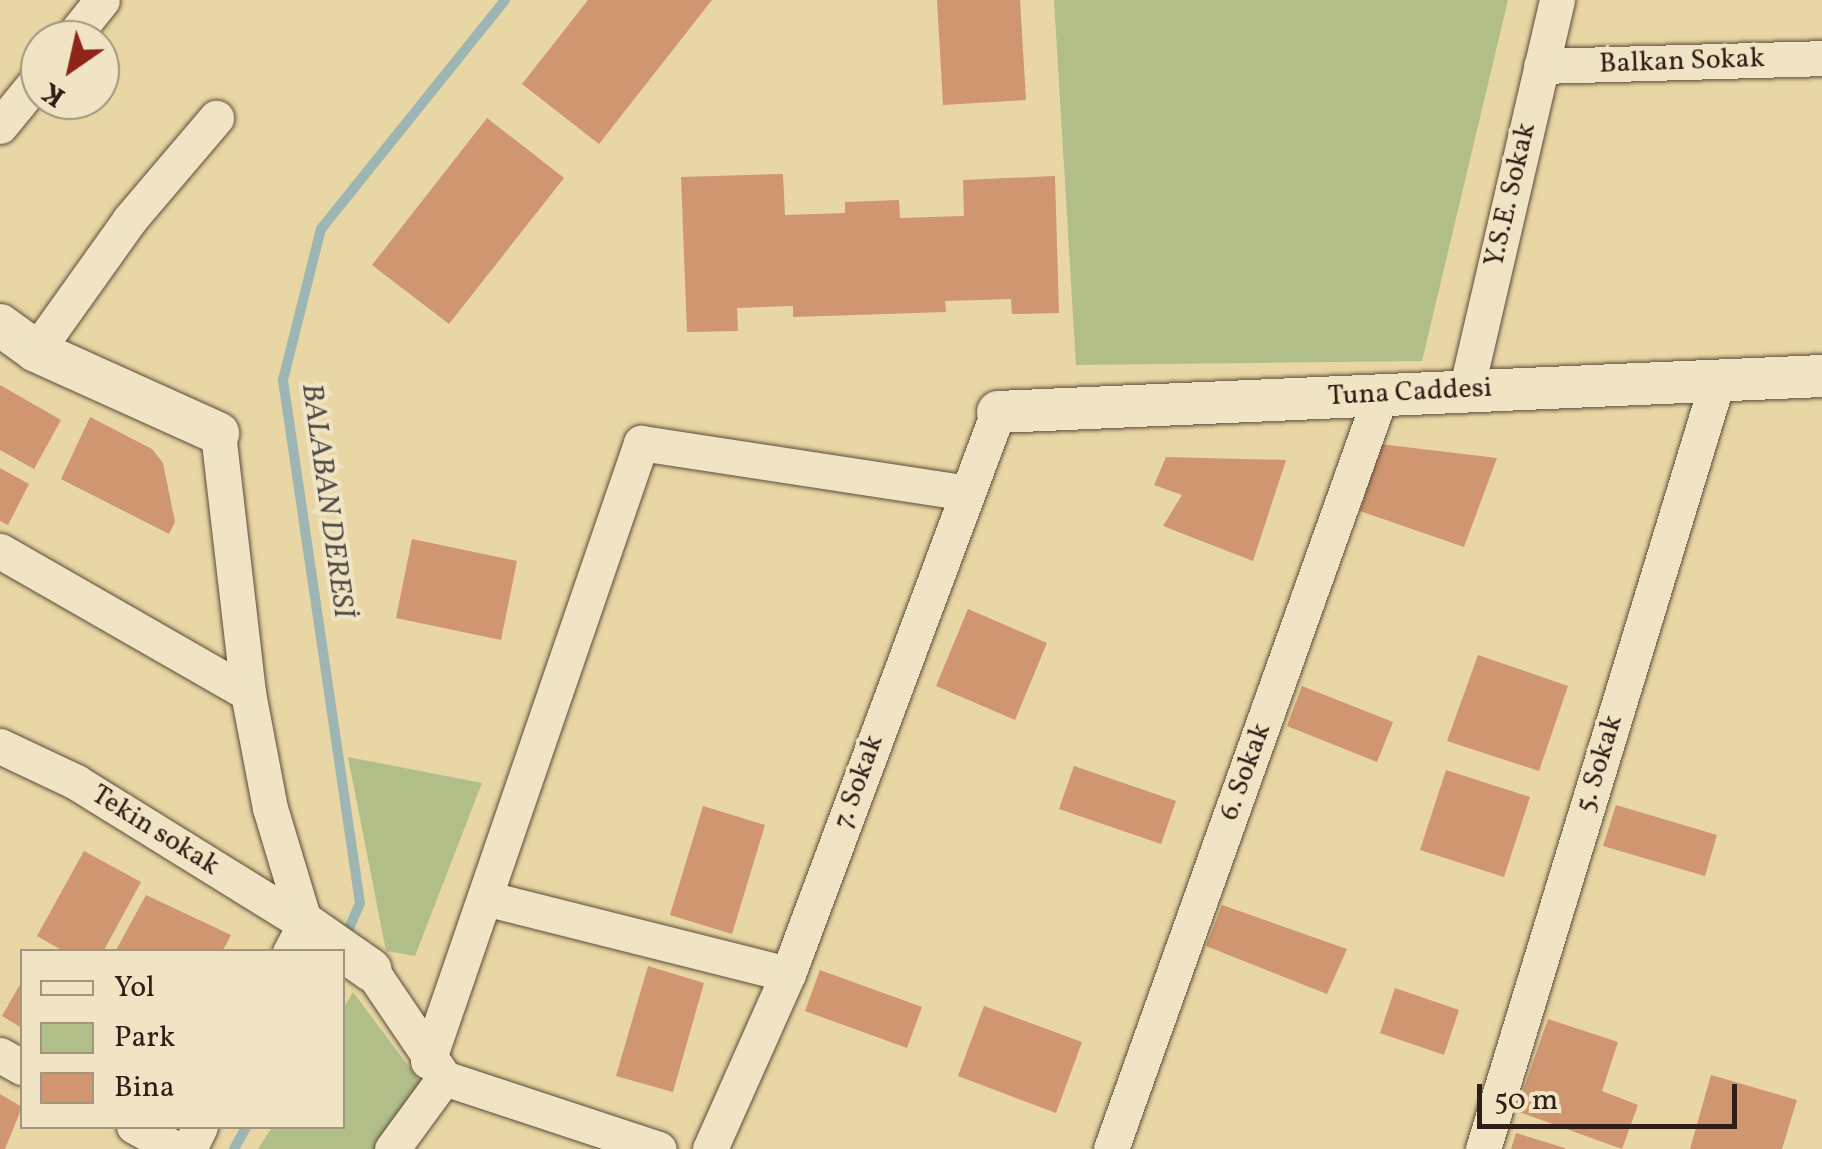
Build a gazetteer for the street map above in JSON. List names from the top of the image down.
{
  "streets": {
    "street": [
      "Balkan Sokak",
      "Y.S.E. Sokak",
      "Tuna Caddesi",
      "5. Sokak",
      "6. Sokak",
      "7. Sokak",
      "Tekin sokak"
    ]
  },
  "crossings": [
    ["Balkan Sokak", "Y.S.E. Sokak"],
    ["Y.S.E. Sokak", "Tuna Caddesi"],
    ["Tuna Caddesi", "5. Sokak"],
    ["Tuna Caddesi", "6. Sokak"],
    ["Tuna Caddesi", "7. Sokak"]
  ],
  "water": ["BALABAN DERESİ"],
  "legend": ["Yol", "Park", "Bina"],
  "scale_bar": "50 m",
  "north": "bottom left"
}
